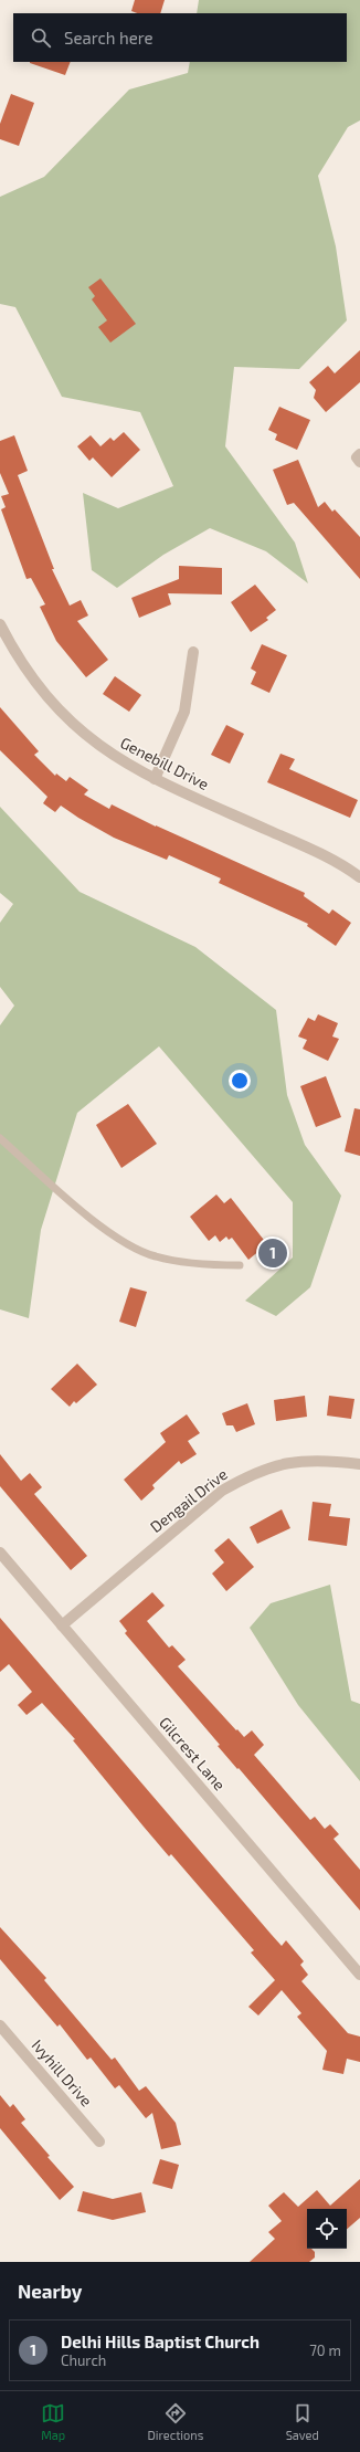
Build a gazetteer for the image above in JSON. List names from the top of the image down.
{
  "streets": {
    "street": [
      "Genebill Drive",
      "Dengail Drive",
      "Gilcrest Lane",
      "Ivyhill Drive"
    ]
  },
  "crossings": [
    ["Dengail Drive", "Gilcrest Lane"]
  ],
  "page": {
    "search": "Search here",
    "pins": "1",
    "heading": "Nearby",
    "list": [
      {
        "mark": "1",
        "name": "Delhi Hills Baptist Church",
        "note": "Church",
        "value": "70 m"
      }
    ],
    "nav": ["Map", "Directions", "Saved"]
  }
}
